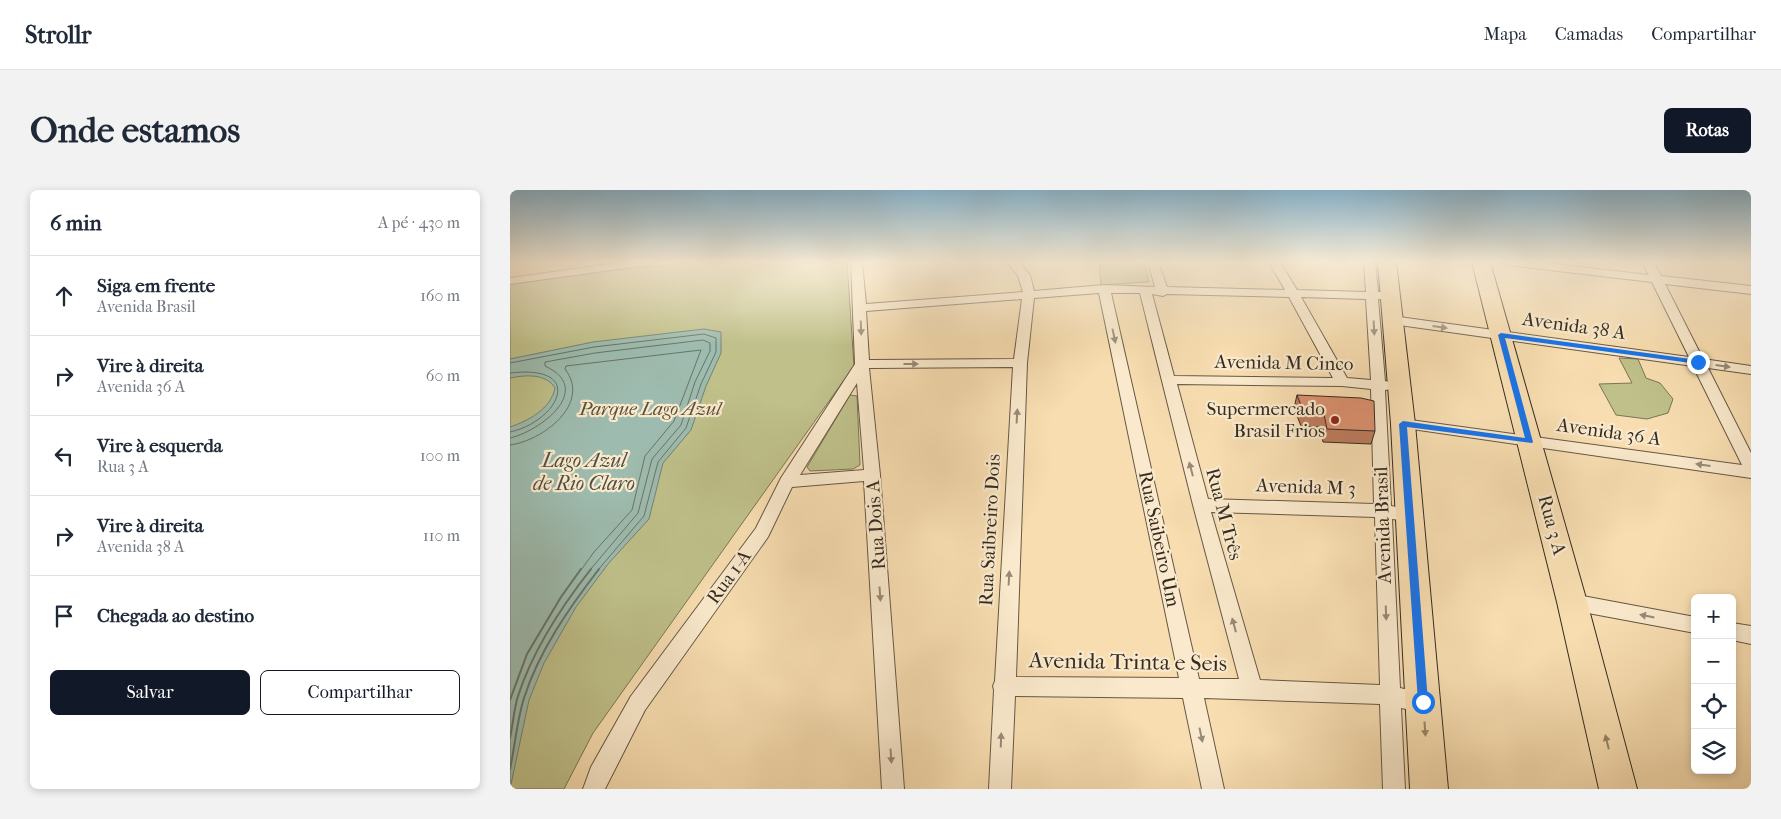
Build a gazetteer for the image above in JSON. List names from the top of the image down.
{
  "streets": {
    "main road": ["Avenida Brasil", "Rua 3 A"],
    "street": [
      "Avenida 38 A",
      "Avenida M Cinco",
      "Avenida 36 A",
      "Avenida M 3",
      "Rua M Três",
      "Rua Dois A",
      "Rua Saibreiro Dois",
      "Rua Saibeiro Um",
      "Rua 1-A",
      "Avenida Trinta e Seis"
    ]
  },
  "crossings": [
    ["Avenida 38 A", "Avenida Brasil"],
    ["Avenida 38 A", "Rua 3 A"],
    ["Avenida M Cinco", "Rua M Três"],
    ["Avenida M Cinco", "Avenida Brasil"],
    ["Avenida 36 A", "Avenida Brasil"],
    ["Avenida 36 A", "Rua 3 A"],
    ["Avenida M 3", "Rua M Três"],
    ["Avenida M 3", "Avenida Brasil"],
    ["Rua M Três", "Avenida Trinta e Seis"],
    ["Rua Dois A", "Rua 1-A"],
    ["Rua Saibreiro Dois", "Avenida Trinta e Seis"],
    ["Rua Saibeiro Um", "Avenida Trinta e Seis"]
  ],
  "one_way": [
    "Avenida 38 A",
    "Avenida 36 A",
    "Rua M Três",
    "Rua Dois A",
    "Avenida Brasil",
    "Rua 3 A",
    "Rua Saibreiro Dois",
    "Rua Saibeiro Um"
  ],
  "water": ["Lago Azul de Rio Claro"],
  "parks": ["Parque Lago Azul"],
  "places": ["Supermercado Brasil Frios"],
  "page": {
    "header": "Strollr",
    "nav": ["Mapa", "Camadas", "Compartilhar"],
    "buttons": [
      "Rotas",
      ["Salvar", "Compartilhar"]
    ],
    "title": "Onde estamos",
    "heading": ["6 min", "A pé · 430 m"],
    "list": [
      ["Siga em frente", "Avenida Brasil", "160 m"],
      ["Vire à direita", "Avenida 36 A", "60 m"],
      ["Vire à esquerda", "Rua 3 A", "100 m"],
      ["Vire à direita", "Avenida 38 A", "110 m"],
      "Chegada ao destino"
    ],
    "map_buttons": ["+", "−"]
  }
}
